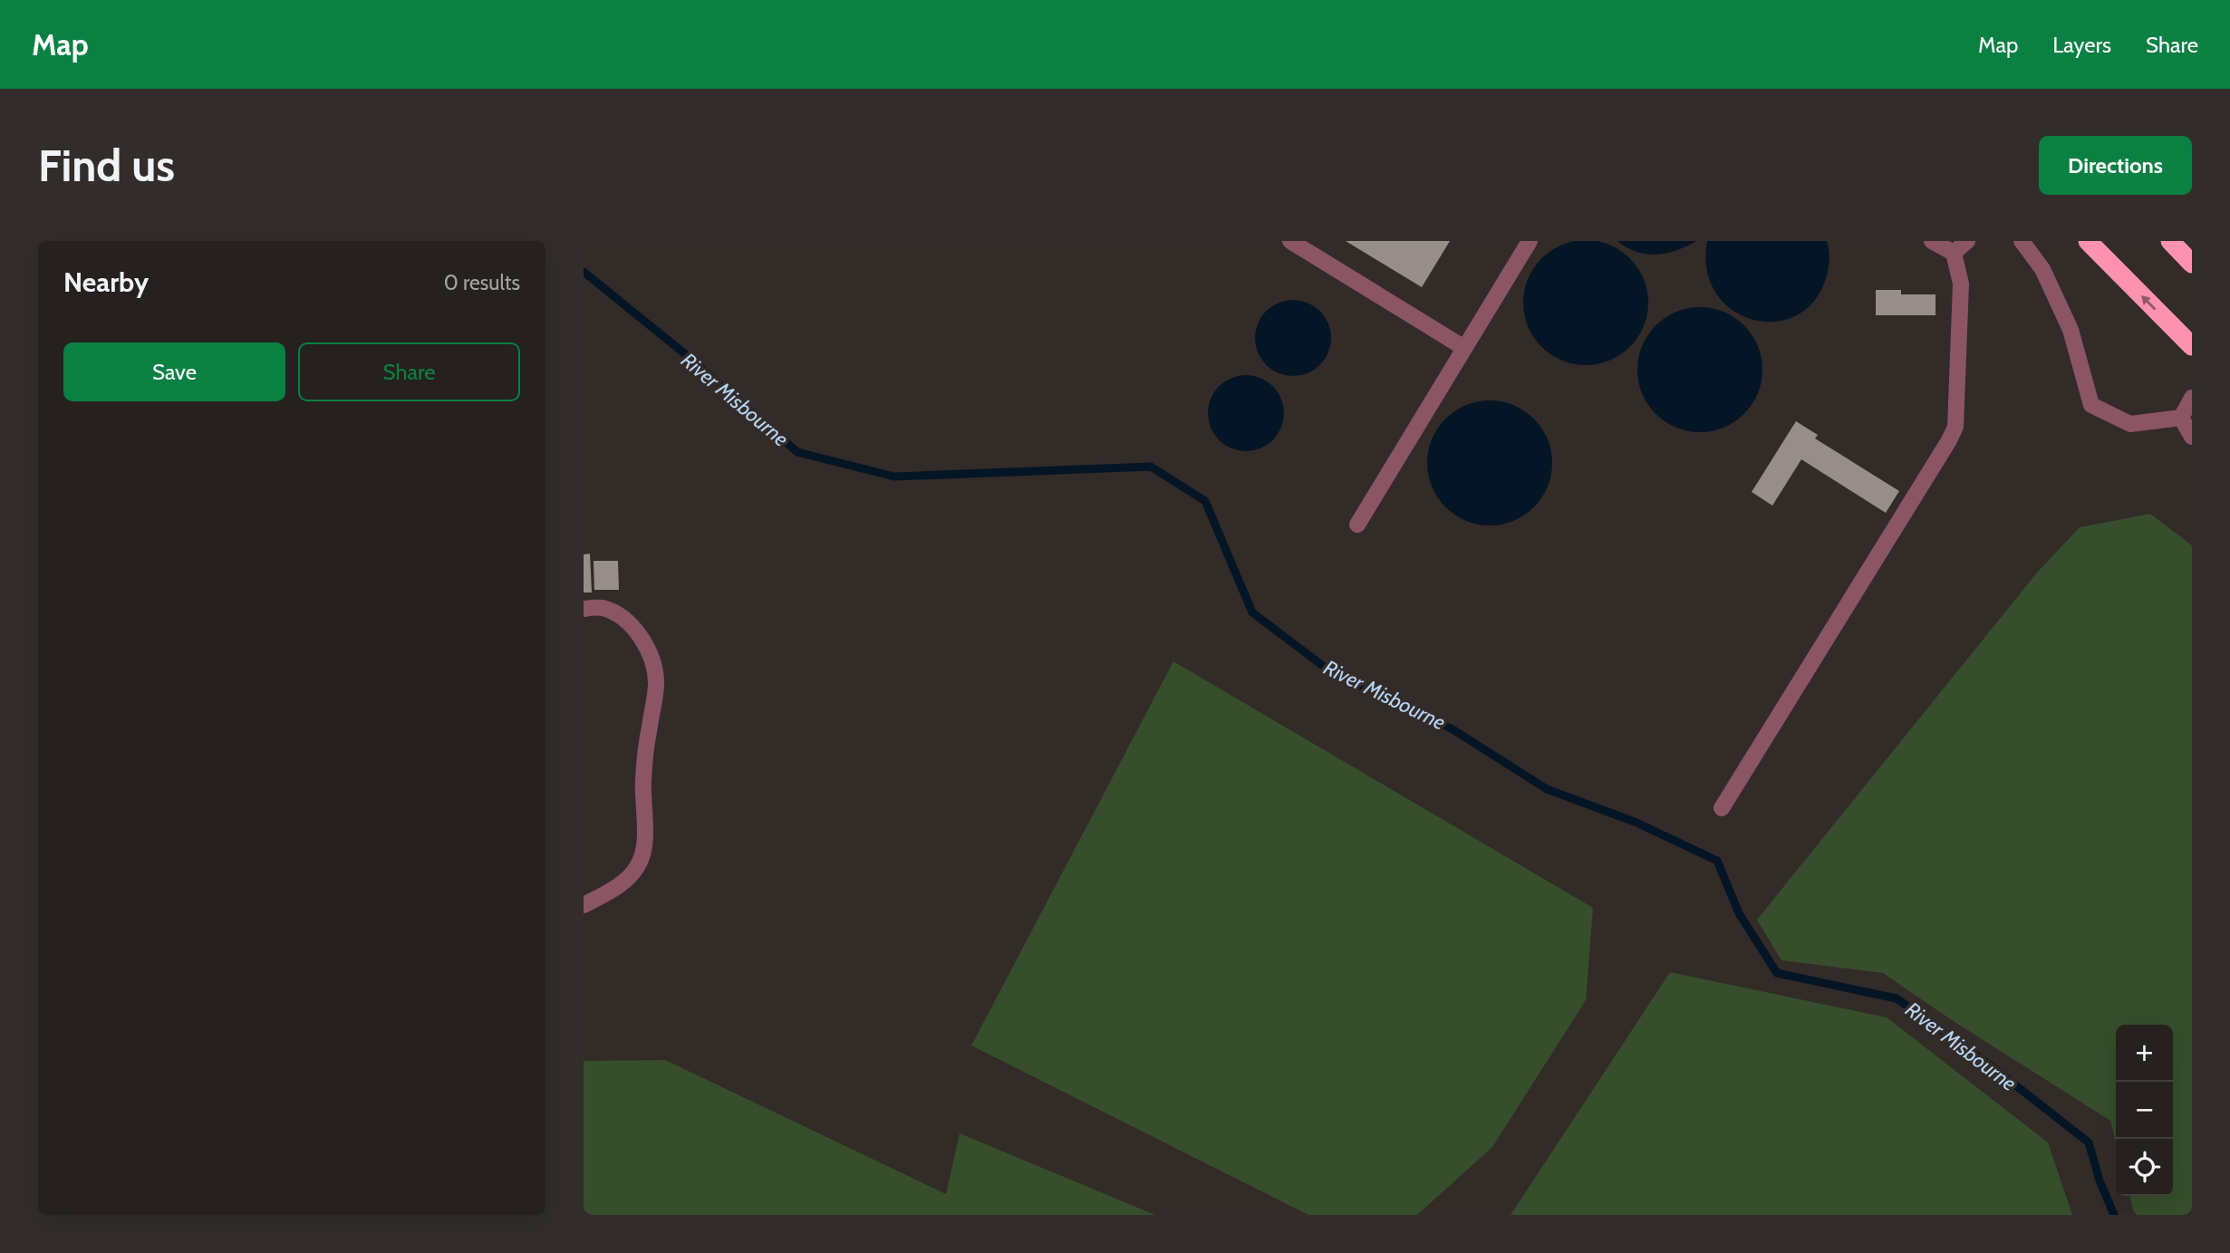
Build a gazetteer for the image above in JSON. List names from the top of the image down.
{
  "water": ["River Misbourne"],
  "page": {
    "header": "Map",
    "nav": ["Map", "Layers", "Share"],
    "buttons": [
      "Directions",
      ["Save", "Share"]
    ],
    "title": "Find us",
    "heading": ["Nearby", "0 results"],
    "map_buttons": ["+", "−"]
  }
}
